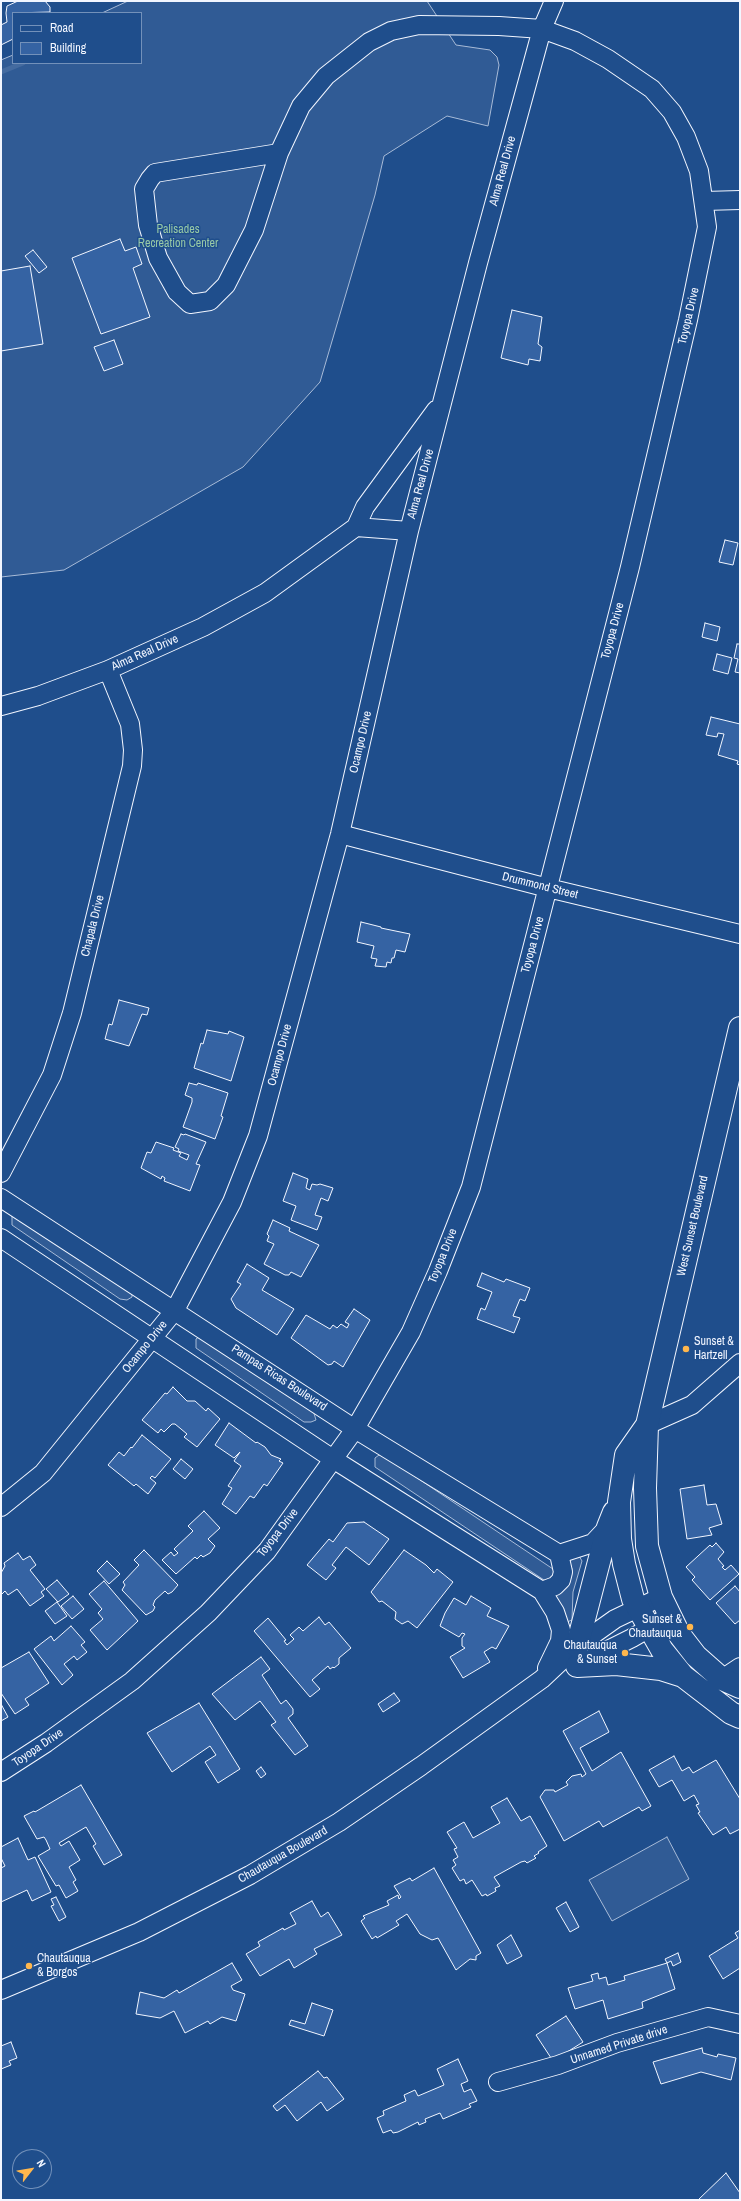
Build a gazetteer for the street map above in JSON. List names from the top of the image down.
{
  "streets": {
    "main road": ["West Sunset Boulevard"],
    "street": [
      "Alma Real Drive",
      "Toyopa Drive",
      "Ocampo Drive",
      "Drummond Street",
      "Chapala Drive",
      "Pampas Ricas Boulevard",
      "Chautauqua Boulevard",
      "Unnamed Private drive"
    ]
  },
  "crossings": [
    ["Alma Real Drive", "Toyopa Drive"],
    ["Alma Real Drive", "Ocampo Drive"],
    ["Alma Real Drive", "Chapala Drive"],
    ["Toyopa Drive", "Drummond Street"],
    ["Toyopa Drive", "Pampas Ricas Boulevard"],
    ["Ocampo Drive", "Drummond Street"],
    ["Ocampo Drive", "Pampas Ricas Boulevard"],
    ["West Sunset Boulevard", "Chautauqua Boulevard"]
  ],
  "parks": ["Palisades Recreation Center"],
  "places": [
    "Sunset & Hartzell",
    "Sunset & Chautauqua",
    "Chautauqua & Sunset",
    "Chautauqua & Borgos"
  ],
  "legend": ["Road", "Building"],
  "north": "top right"
}
